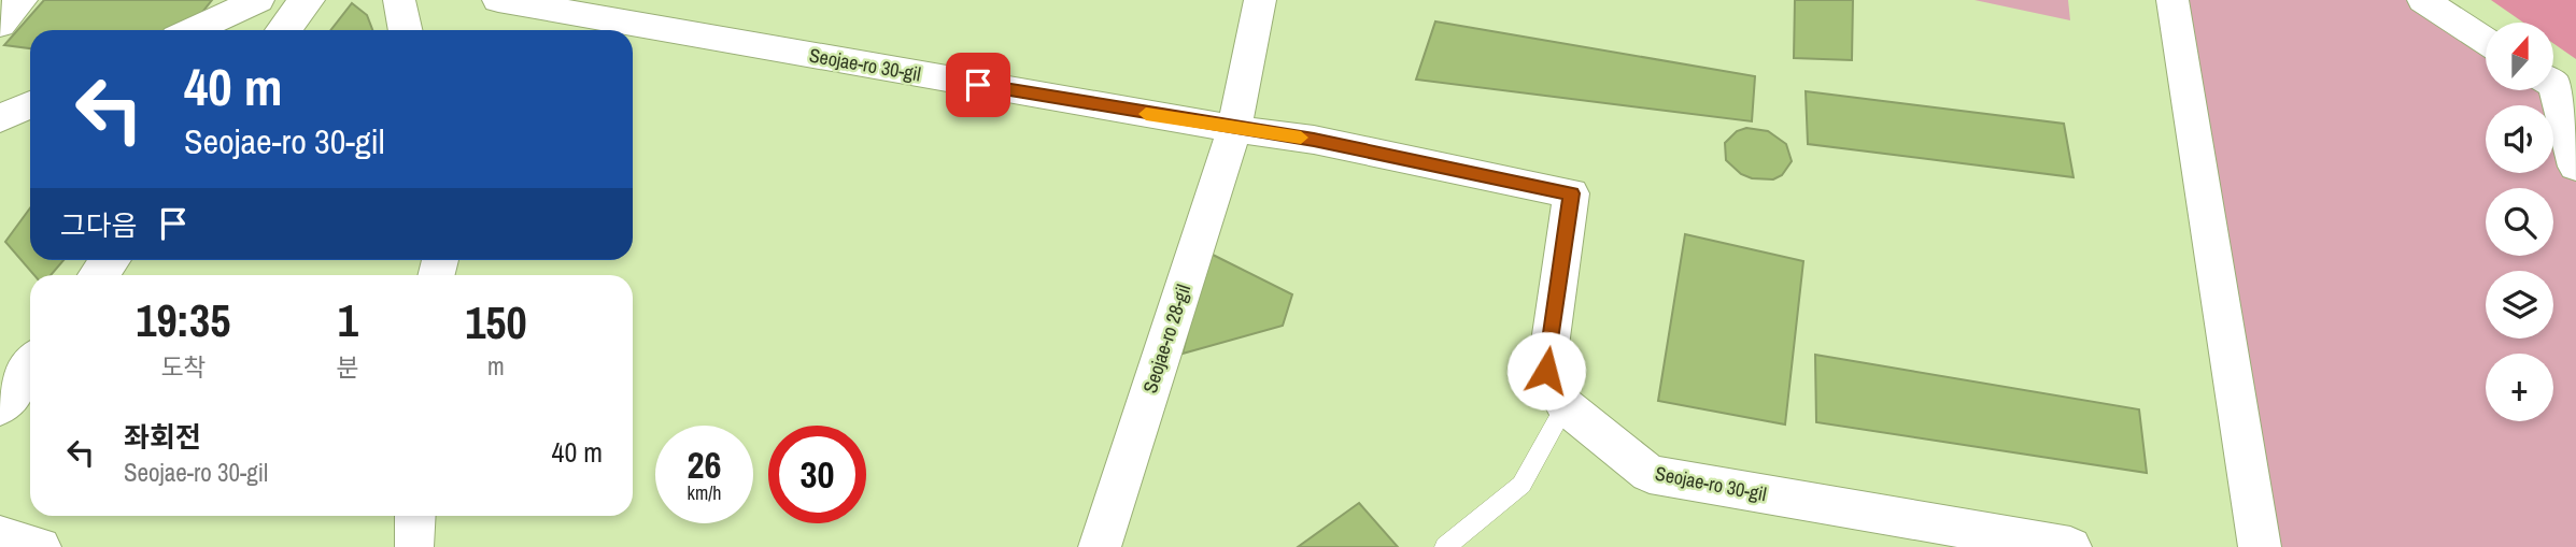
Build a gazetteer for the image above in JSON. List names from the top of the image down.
{
  "streets": {
    "street": ["Seojae-ro 30-gil", "Seojae-ro 28-gil"]
  },
  "crossings": [
    ["Seojae-ro 30-gil", "Seojae-ro 28-gil"]
  ],
  "north": "top",
  "page": {
    "map_buttons": "+",
    "turn": ["40 m", "Seojae-ro 30-gil"],
    "then": "그다음",
    "eta": [
      "19:35",
      "도착",
      "1",
      "분",
      "150",
      "m"
    ],
    "list": [
      {
        "name": "좌회전",
        "note": "Seojae-ro 30-gil",
        "value": "40 m"
      }
    ],
    "speed": "26 km/h",
    "limit": "30"
  }
}
